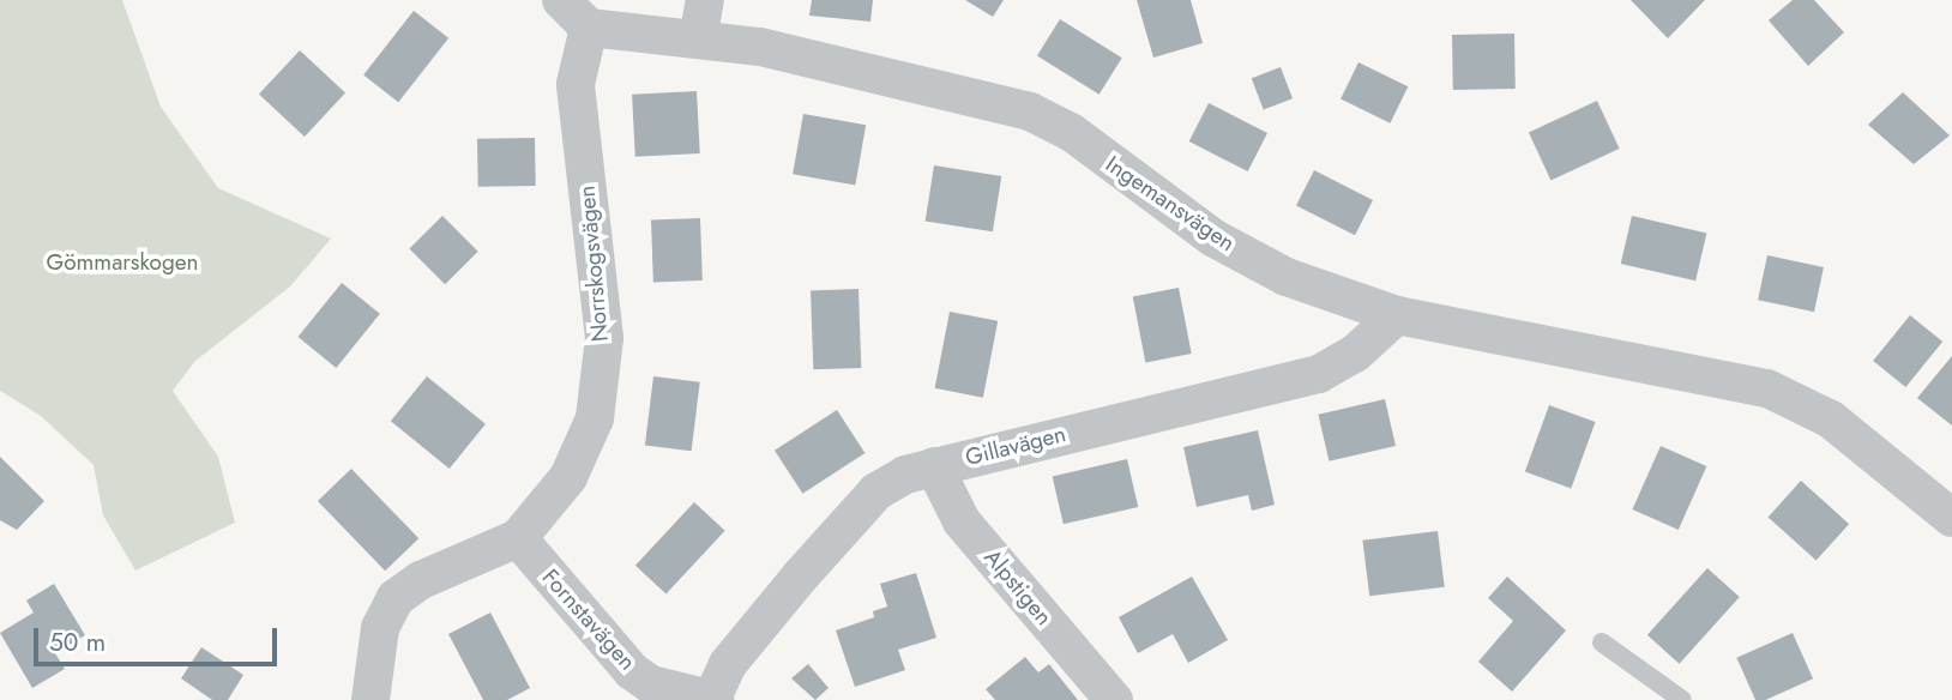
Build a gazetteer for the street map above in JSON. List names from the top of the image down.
{
  "streets": {
    "street": [
      "Ingemansvägen",
      "Norrskogsvägen",
      "Gillavägen",
      "Alpstigen",
      "Fornstavägen"
    ]
  },
  "crossings": [
    ["Ingemansvägen", "Norrskogsvägen"],
    ["Ingemansvägen", "Gillavägen"],
    ["Norrskogsvägen", "Fornstavägen"],
    ["Gillavägen", "Alpstigen"],
    ["Gillavägen", "Fornstavägen"]
  ],
  "parks": ["Gömmarskogen"],
  "scale_bar": "50 m"
}
